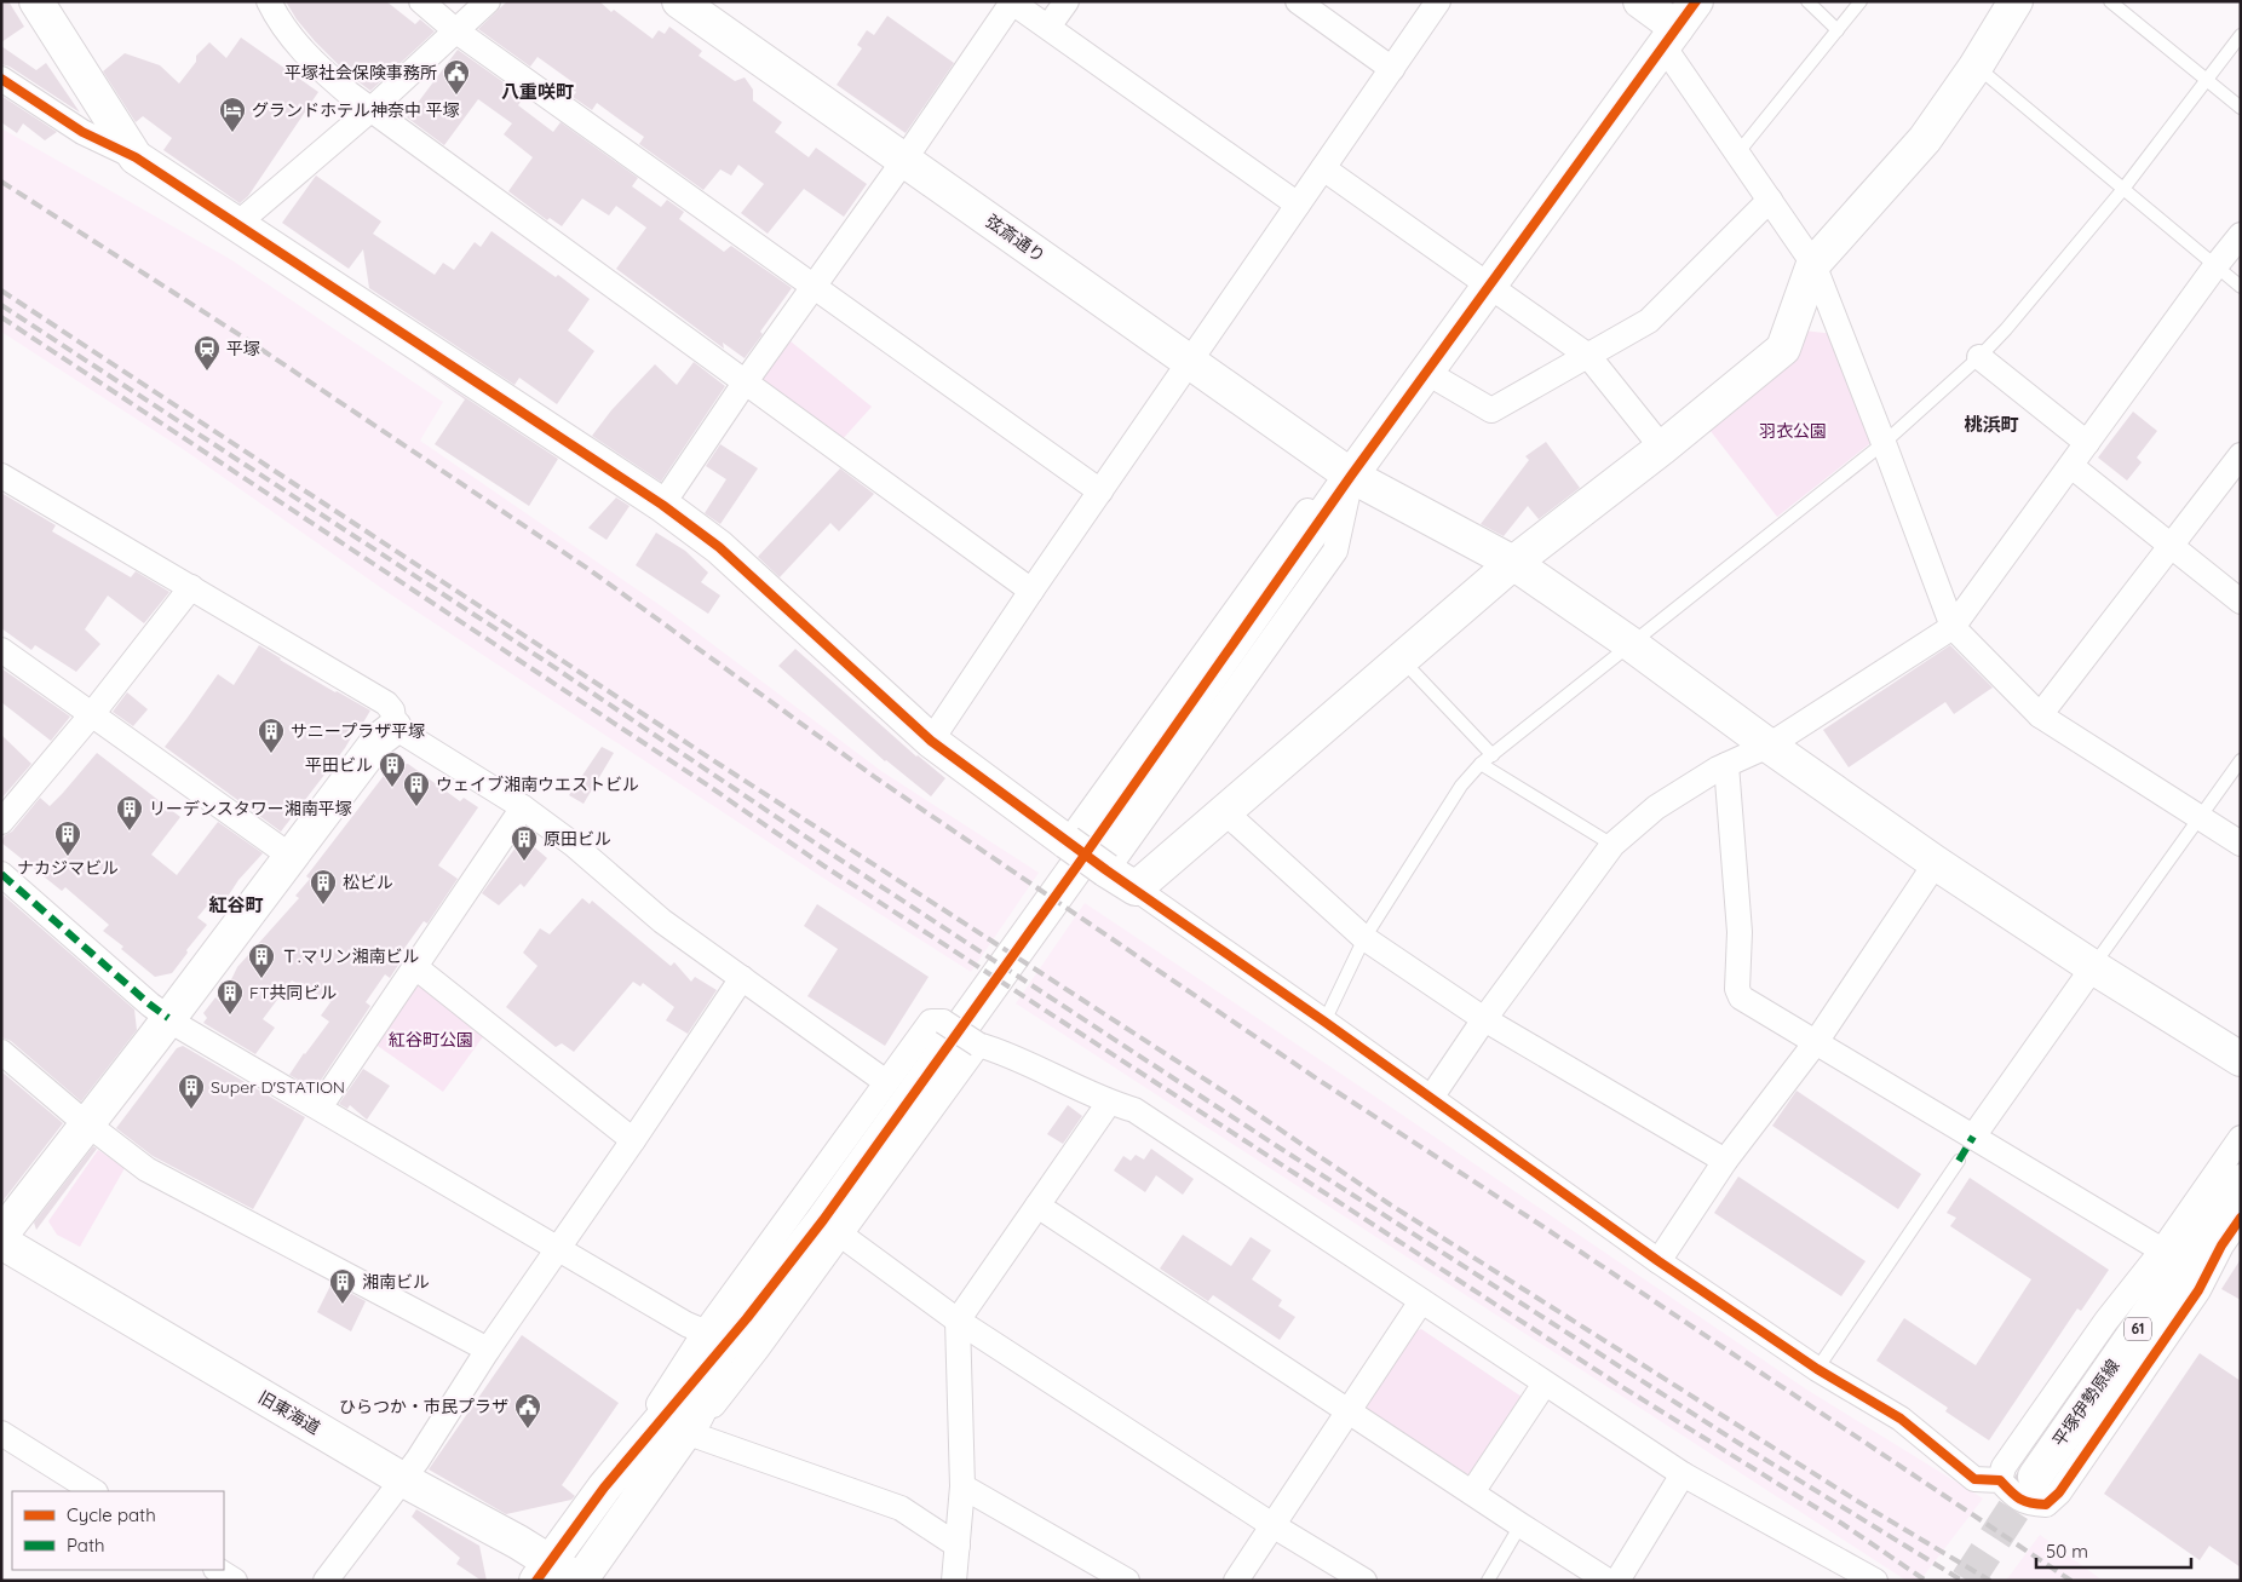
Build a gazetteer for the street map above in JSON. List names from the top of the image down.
{
  "streets": {
    "street": [
      "弦斎通り",
      "61",
      "平塚伊勢原線",
      "旧東海道"
    ]
  },
  "districts": ["八重咲町", "桃浜町", "紅谷町"],
  "parks": ["羽衣公園", "紅谷町公園"],
  "places": {
    "public building": ["平塚社会保険事務所", "ひらつか・市民プラザ"],
    "hotel": ["グランドホテル神奈中 平塚"],
    "station": ["平塚"],
    "building": [
      "サニープラザ平塚",
      "平田ビル",
      "ウェイブ湘南ウエストビル",
      "リーデンスタワー湘南平塚",
      "ナカジマビル",
      "原田ビル",
      "松ビル",
      "Ｔ.マリン湘南ビル",
      "FT共同ビル",
      "Super D'STATION",
      "湘南ビル"
    ]
  },
  "legend": ["Cycle path", "Path"],
  "scale_bar": "50 m"
}
